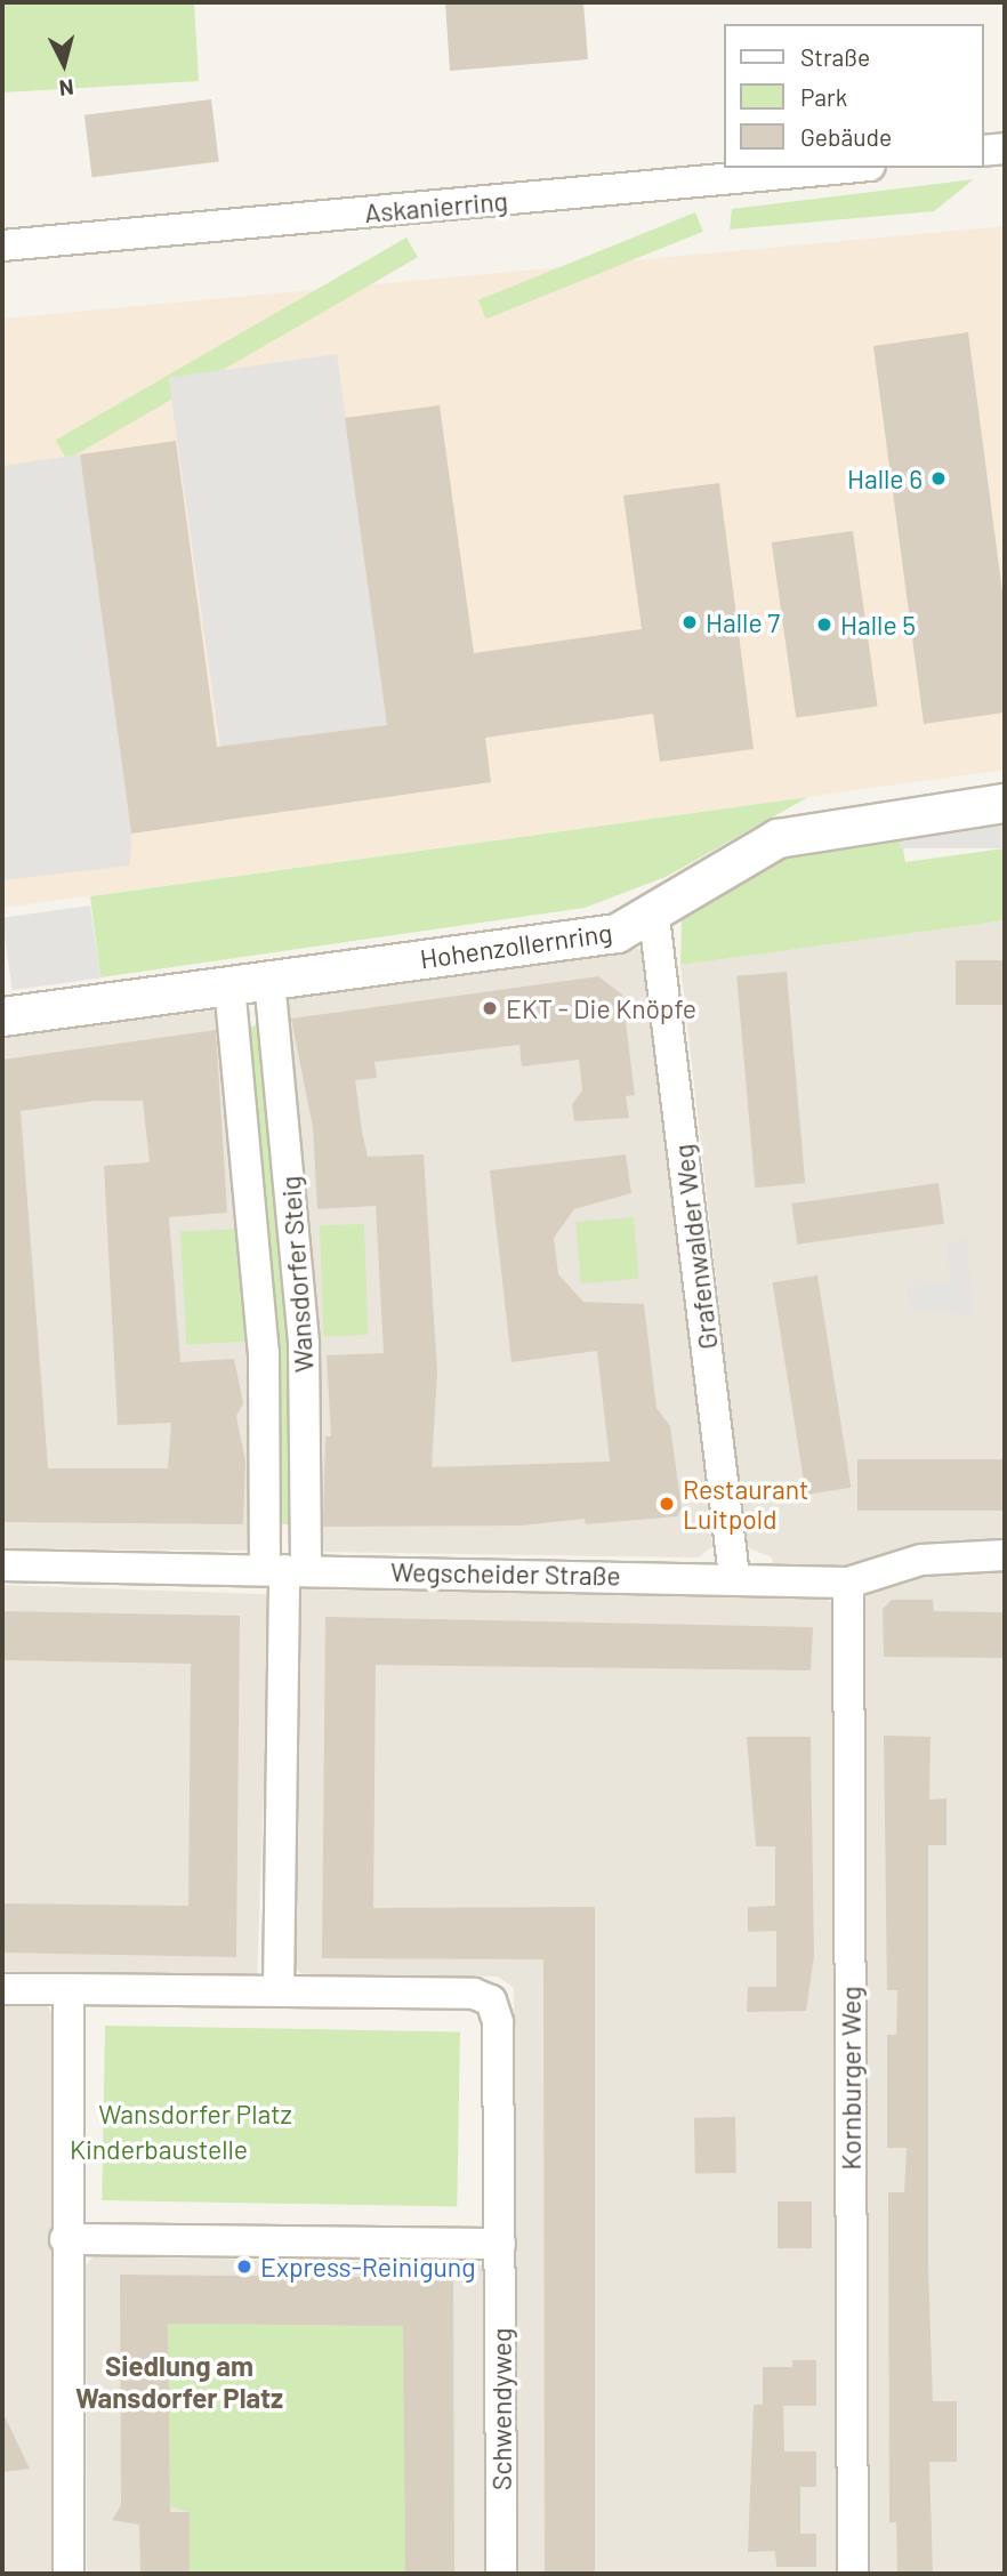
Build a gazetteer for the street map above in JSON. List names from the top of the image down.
{
  "streets": {
    "street": [
      "Askanierring",
      "Hohenzollernring",
      "Grafenwalder Weg",
      "Wansdorfer Steig",
      "Wegscheider Straße",
      "Kornburger Weg",
      "Schwendyweg"
    ]
  },
  "crossings": [
    ["Hohenzollernring", "Grafenwalder Weg"],
    ["Hohenzollernring", "Wansdorfer Steig"],
    ["Grafenwalder Weg", "Wegscheider Straße"],
    ["Wansdorfer Steig", "Wegscheider Straße"],
    ["Wegscheider Straße", "Kornburger Weg"]
  ],
  "districts": ["Siedlung am Wansdorfer Platz"],
  "parks": ["Wansdorfer Platz", "Kinderbaustelle"],
  "places": [
    "Halle 6",
    "Halle 7",
    "Halle 5",
    "EKT - Die Knöpfe",
    "Restaurant Luitpold",
    "Express-Reinigung"
  ],
  "legend": ["Straße", "Park", "Gebäude"],
  "north": "bottom"
}
